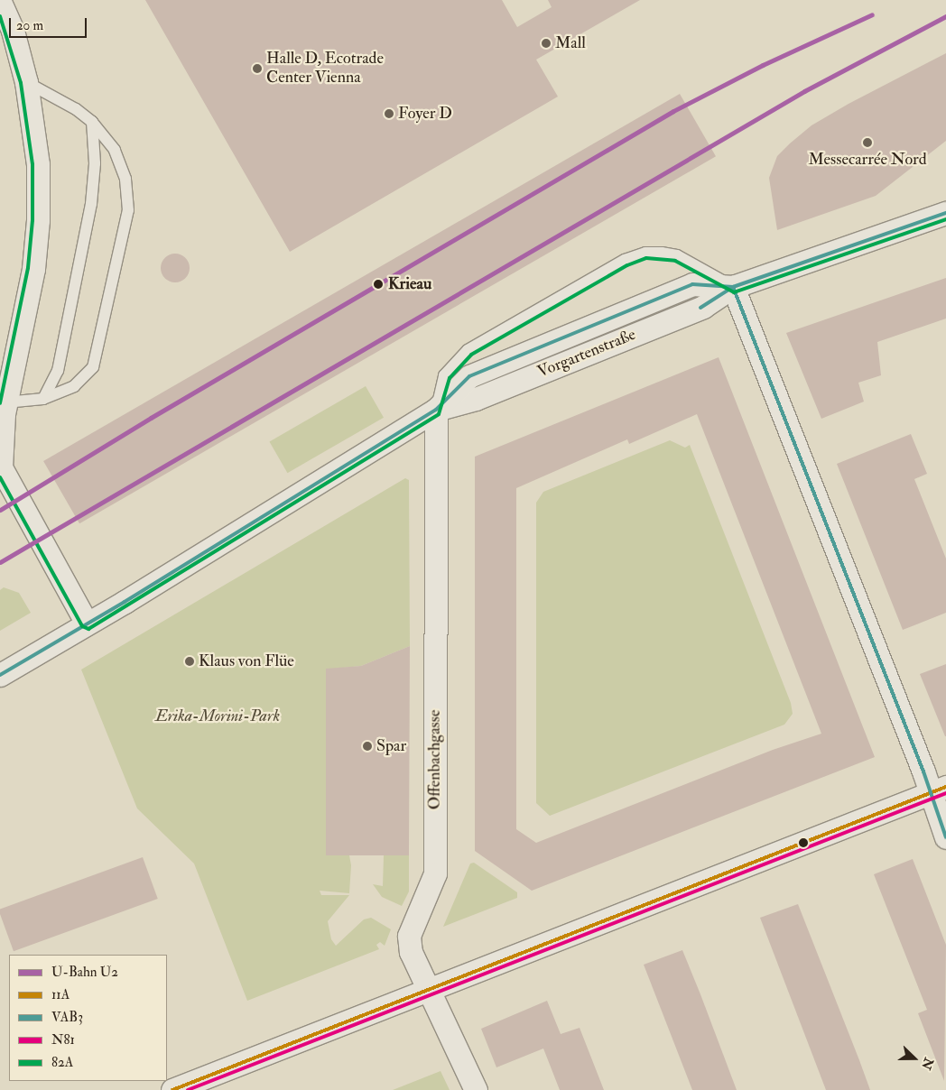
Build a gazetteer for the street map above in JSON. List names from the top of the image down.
{
  "streets": {
    "street": ["Vorgartenstraße", "Offenbachgasse"]
  },
  "crossings": [
    ["Vorgartenstraße", "Offenbachgasse"]
  ],
  "parks": ["Erika-Morini-Park"],
  "places": [
    "Mall",
    "Halle D, Ecotrade Center Vienna",
    "Foyer D",
    "Messecarrée Nord",
    "Krieau",
    "Klaus von Flüe",
    "Spar"
  ],
  "lines": [
    "metro line U2",
    "transit line 82A",
    "transit line VAB3",
    "transit line 11A",
    "transit line N81"
  ],
  "legend": [
    "U-Bahn U2",
    "11A",
    "VAB3",
    "N81",
    "82A"
  ],
  "scale_bar": "20 m",
  "north": "right"
}
